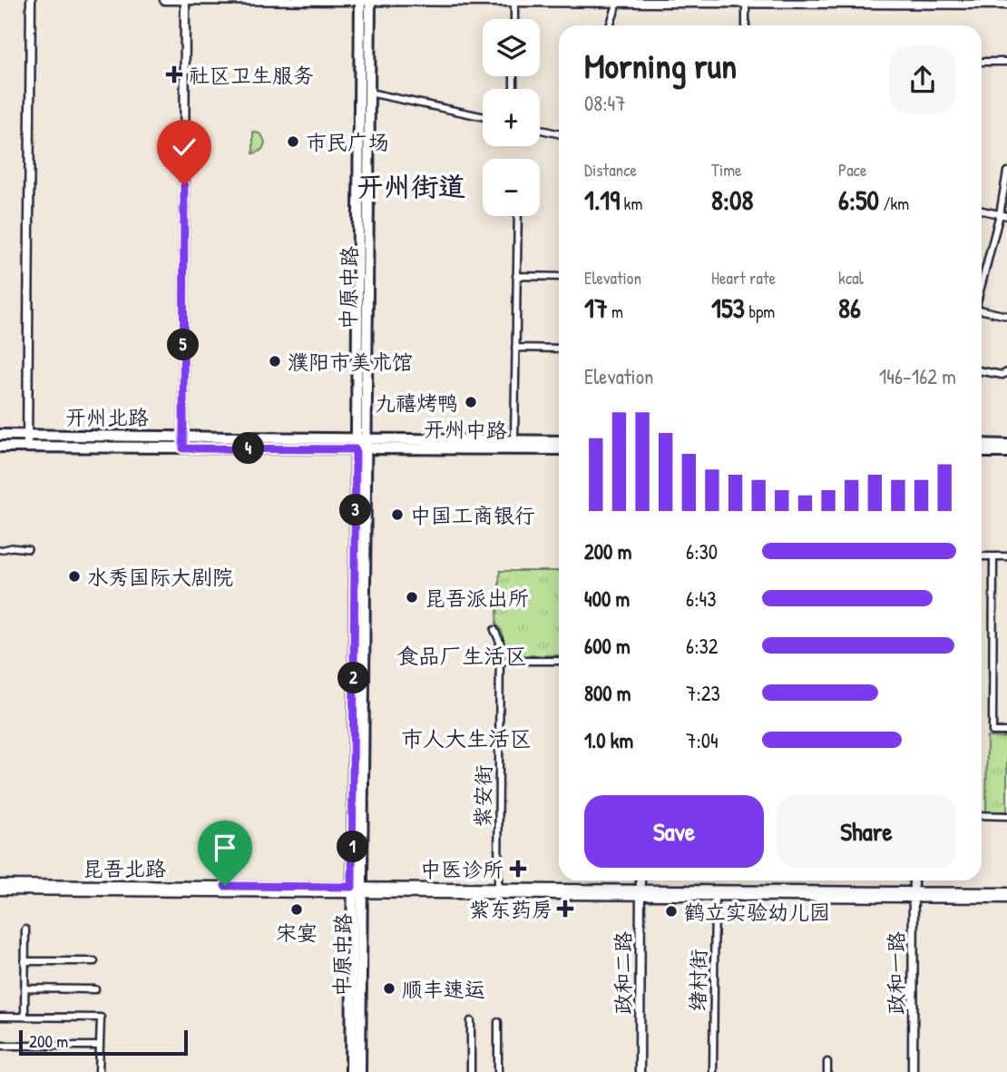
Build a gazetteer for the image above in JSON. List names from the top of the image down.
{
  "streets": {
    "main road": ["中原中路", "开州北路", "开州中路"],
    "street": [
      "紫安街",
      "昆吾北路",
      "政和二路",
      "政和一路",
      "绪村街"
    ]
  },
  "crossings": [
    ["中原中路", "开州北路"],
    ["中原中路", "开州中路"],
    ["中原中路", "昆吾北路"],
    ["开州北路", "开州中路"]
  ],
  "districts": ["开州街道", "食品厂生活区", "市人大生活区"],
  "places": {
    "health": ["社区卫生服务", "中医诊所", "紫东药房"],
    "other": [
      "市民广场",
      "濮阳市美术馆",
      "九禧烤鸭",
      "中国工商银行",
      "水秀国际大剧院",
      "昆吾派出所",
      "宋宴",
      "鹤立实验幼儿园",
      "顺丰速运"
    ]
  },
  "scale_bar": "200 m",
  "page": {
    "map_buttons": ["+", "−"],
    "heading": ["Morning run", "08:47"],
    "stats": [
      ["Distance", "1.19 km"],
      ["Time", "8:08"],
      ["Pace", "6:50 /km"],
      ["Elevation", "17 m"],
      ["Heart rate", "153 bpm"],
      ["kcal", "86"]
    ],
    "pins": [
      "5",
      "4",
      "3",
      "2",
      "1"
    ],
    "chart": ["Elevation", "146–162 m"],
    "list": [
      {
        "name": "200 m",
        "note": "6:30"
      },
      {
        "name": "400 m",
        "note": "6:43"
      },
      {
        "name": "600 m",
        "note": "6:32"
      },
      {
        "name": "800 m",
        "note": "7:23"
      },
      {
        "name": "1.0 km",
        "note": "7:04"
      }
    ],
    "buttons": ["Save", "Share"],
    "scale": "200 m"
  }
}
